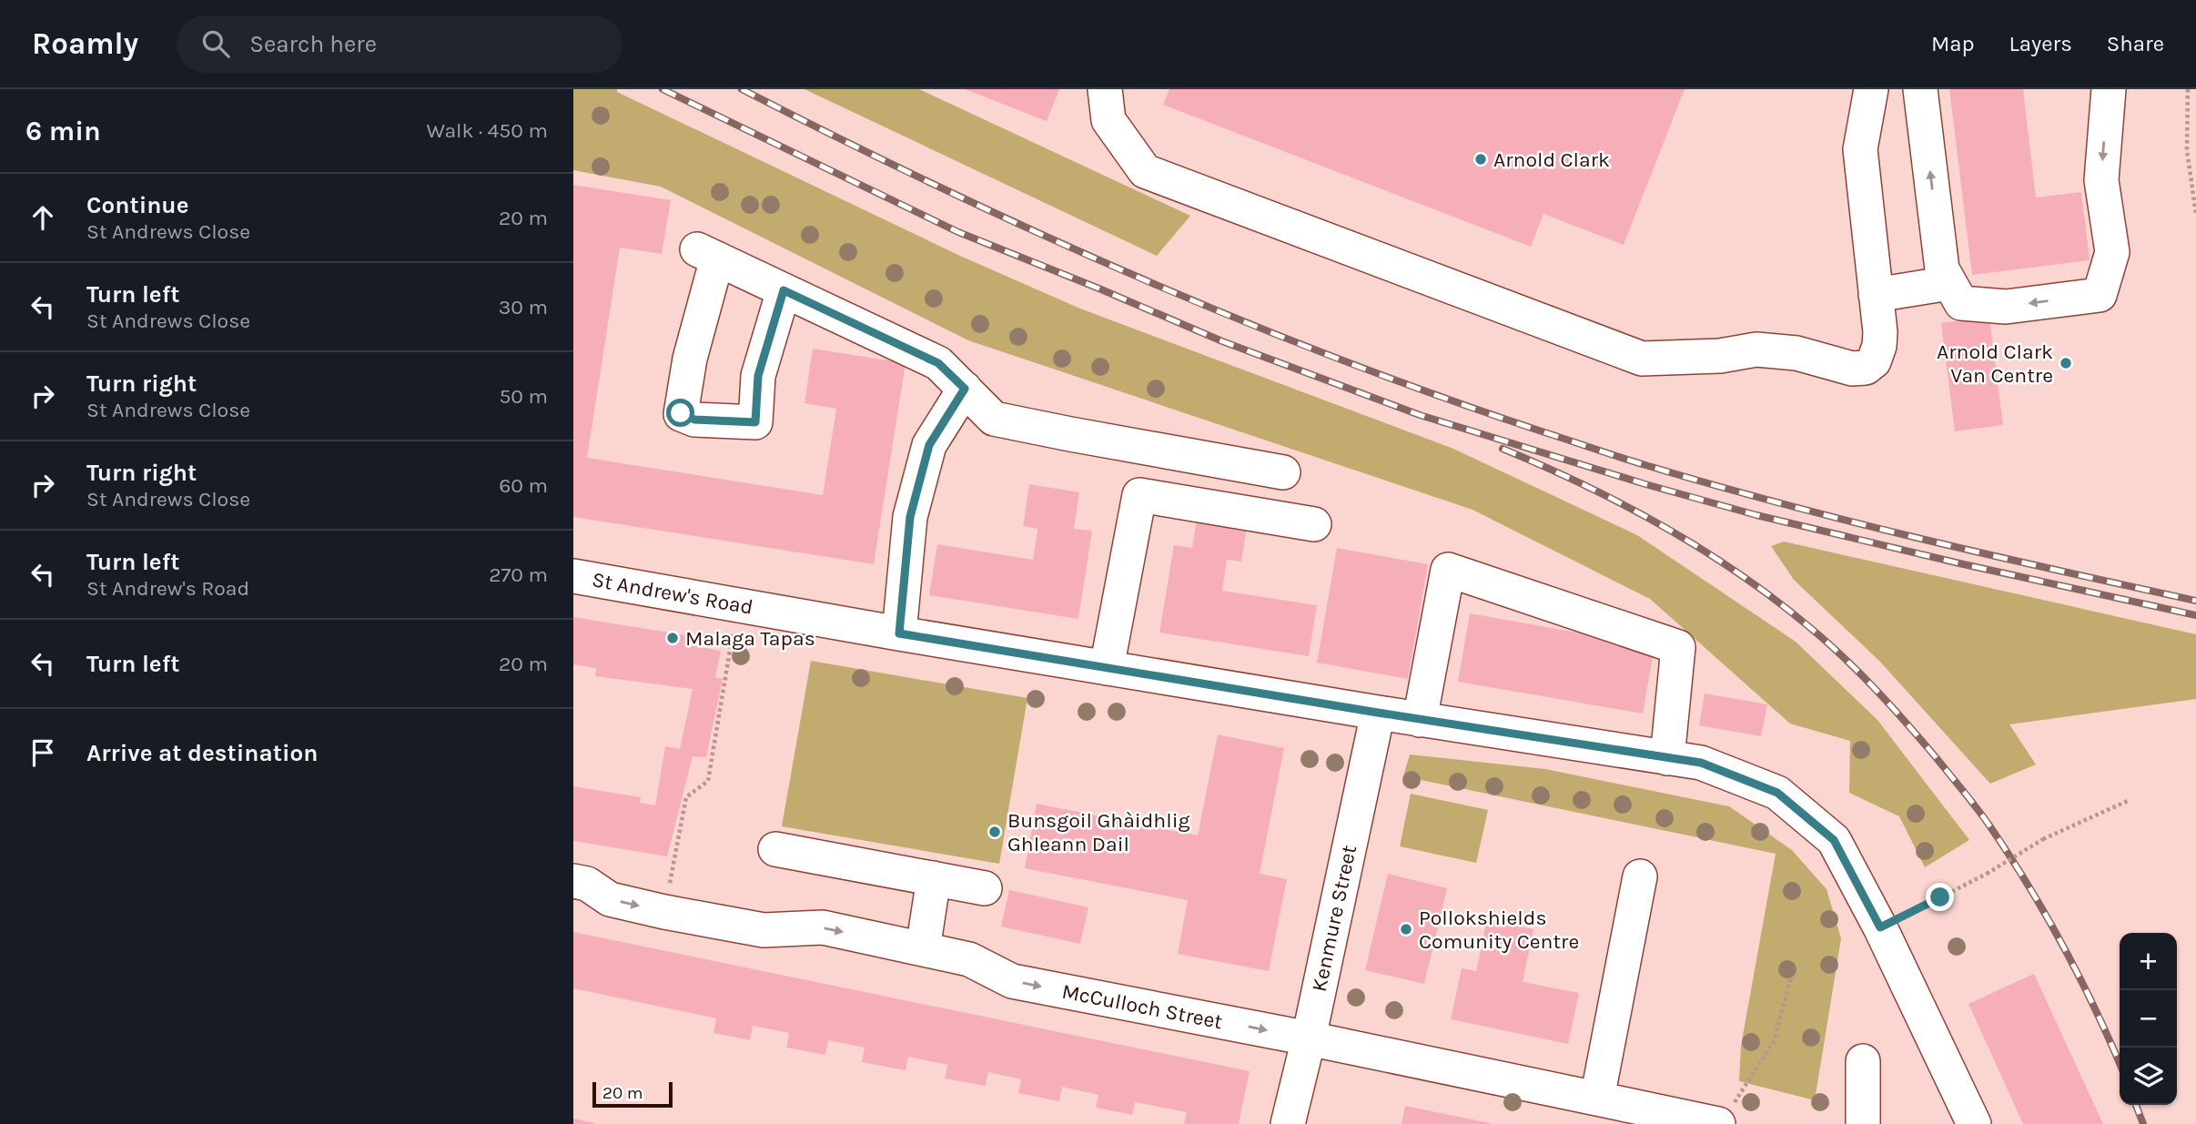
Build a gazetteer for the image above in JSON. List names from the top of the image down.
{
  "streets": {
    "street": ["St Andrew's Road", "Kenmure Street", "McCulloch Street"]
  },
  "crossings": [
    ["St Andrew's Road", "Kenmure Street"],
    ["Kenmure Street", "McCulloch Street"]
  ],
  "one_way": ["McCulloch Street"],
  "places": [
    "Arnold Clark",
    "Arnold Clark Van Centre",
    "Malaga Tapas",
    "Bunsgoil Ghàidhlig Ghleann Dail",
    "Pollokshields Comunity Centre"
  ],
  "scale_bar": "20 m",
  "page": {
    "header": "Roamly",
    "search": "Search here",
    "nav": ["Map", "Layers", "Share"],
    "heading": ["6 min", "Walk · 450 m"],
    "list": [
      ["Continue", "St Andrews Close", "20 m"],
      ["Turn left", "St Andrews Close", "30 m"],
      ["Turn right", "St Andrews Close", "50 m"],
      ["Turn right", "St Andrews Close", "60 m"],
      ["Turn left", "St Andrew's Road", "270 m"],
      ["Turn left", "20 m"],
      "Arrive at destination"
    ],
    "map_buttons": ["+", "−"],
    "scale": "20 m"
  }
}
